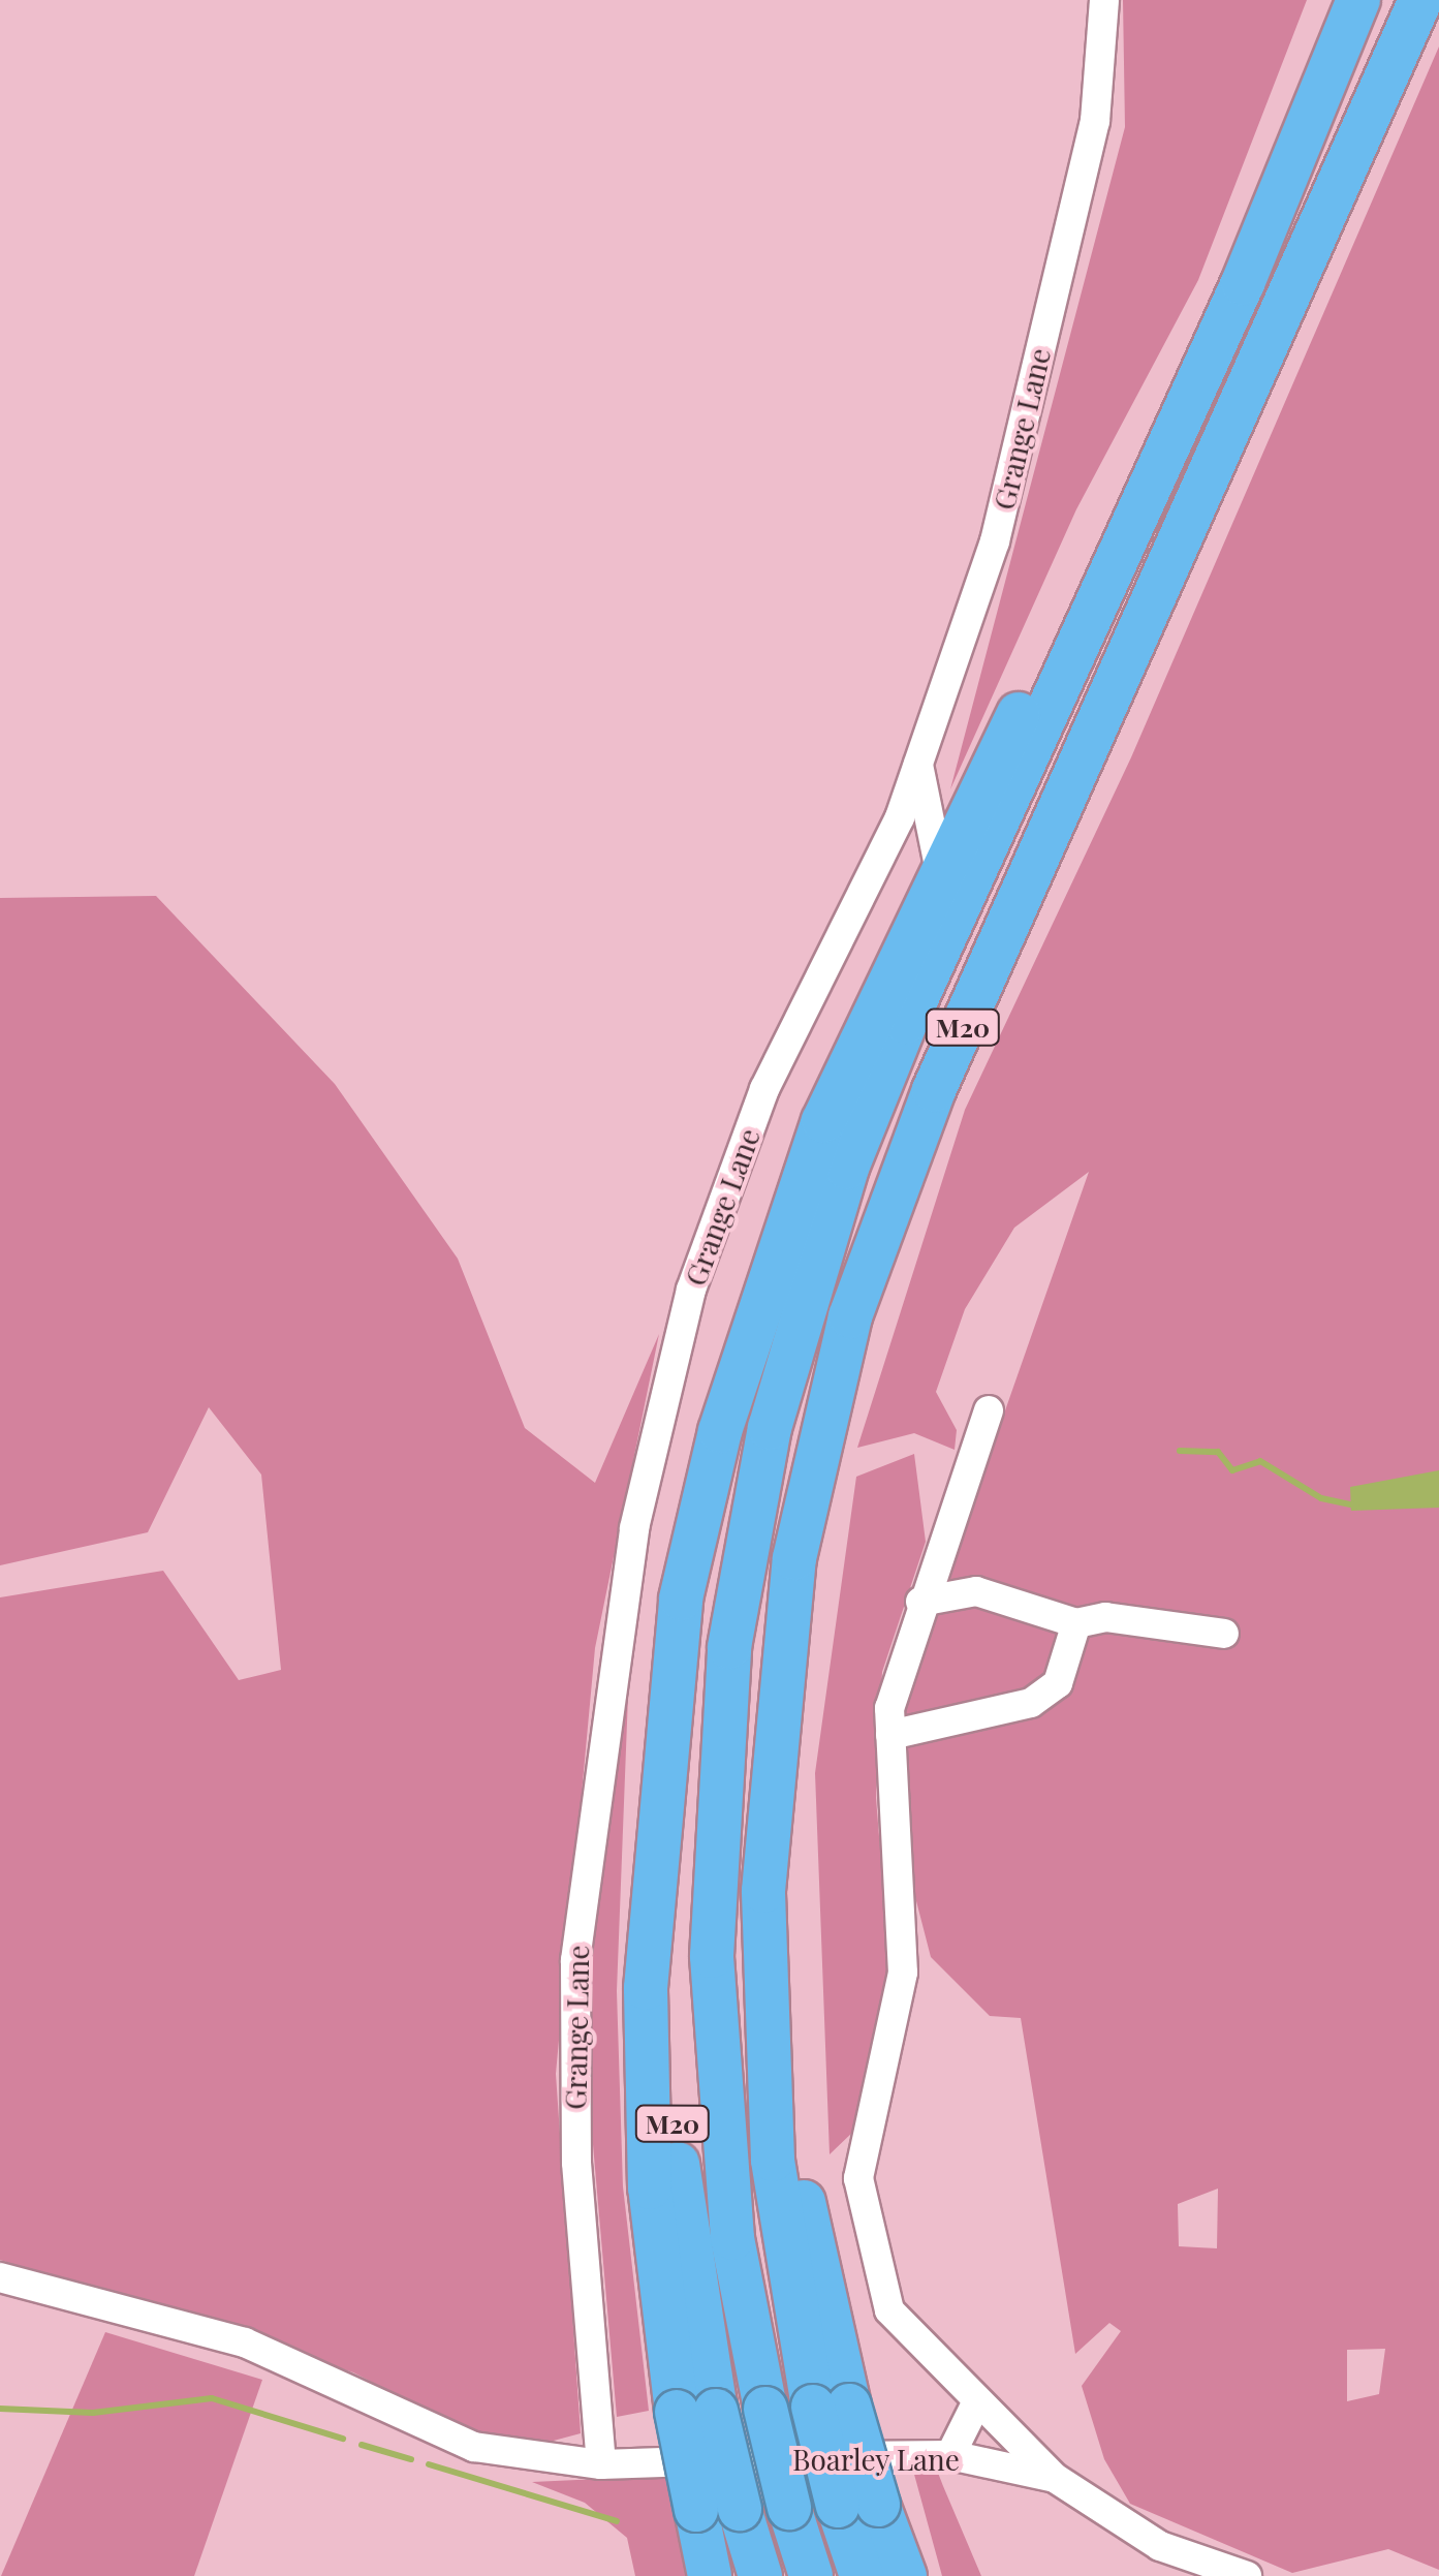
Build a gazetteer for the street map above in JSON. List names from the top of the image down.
{
  "streets": {
    "highway": ["M20"],
    "street": ["Grange Lane", "Boarley Lane"]
  },
  "crossings": [
    ["Grange Lane", "Boarley Lane"]
  ]
}
